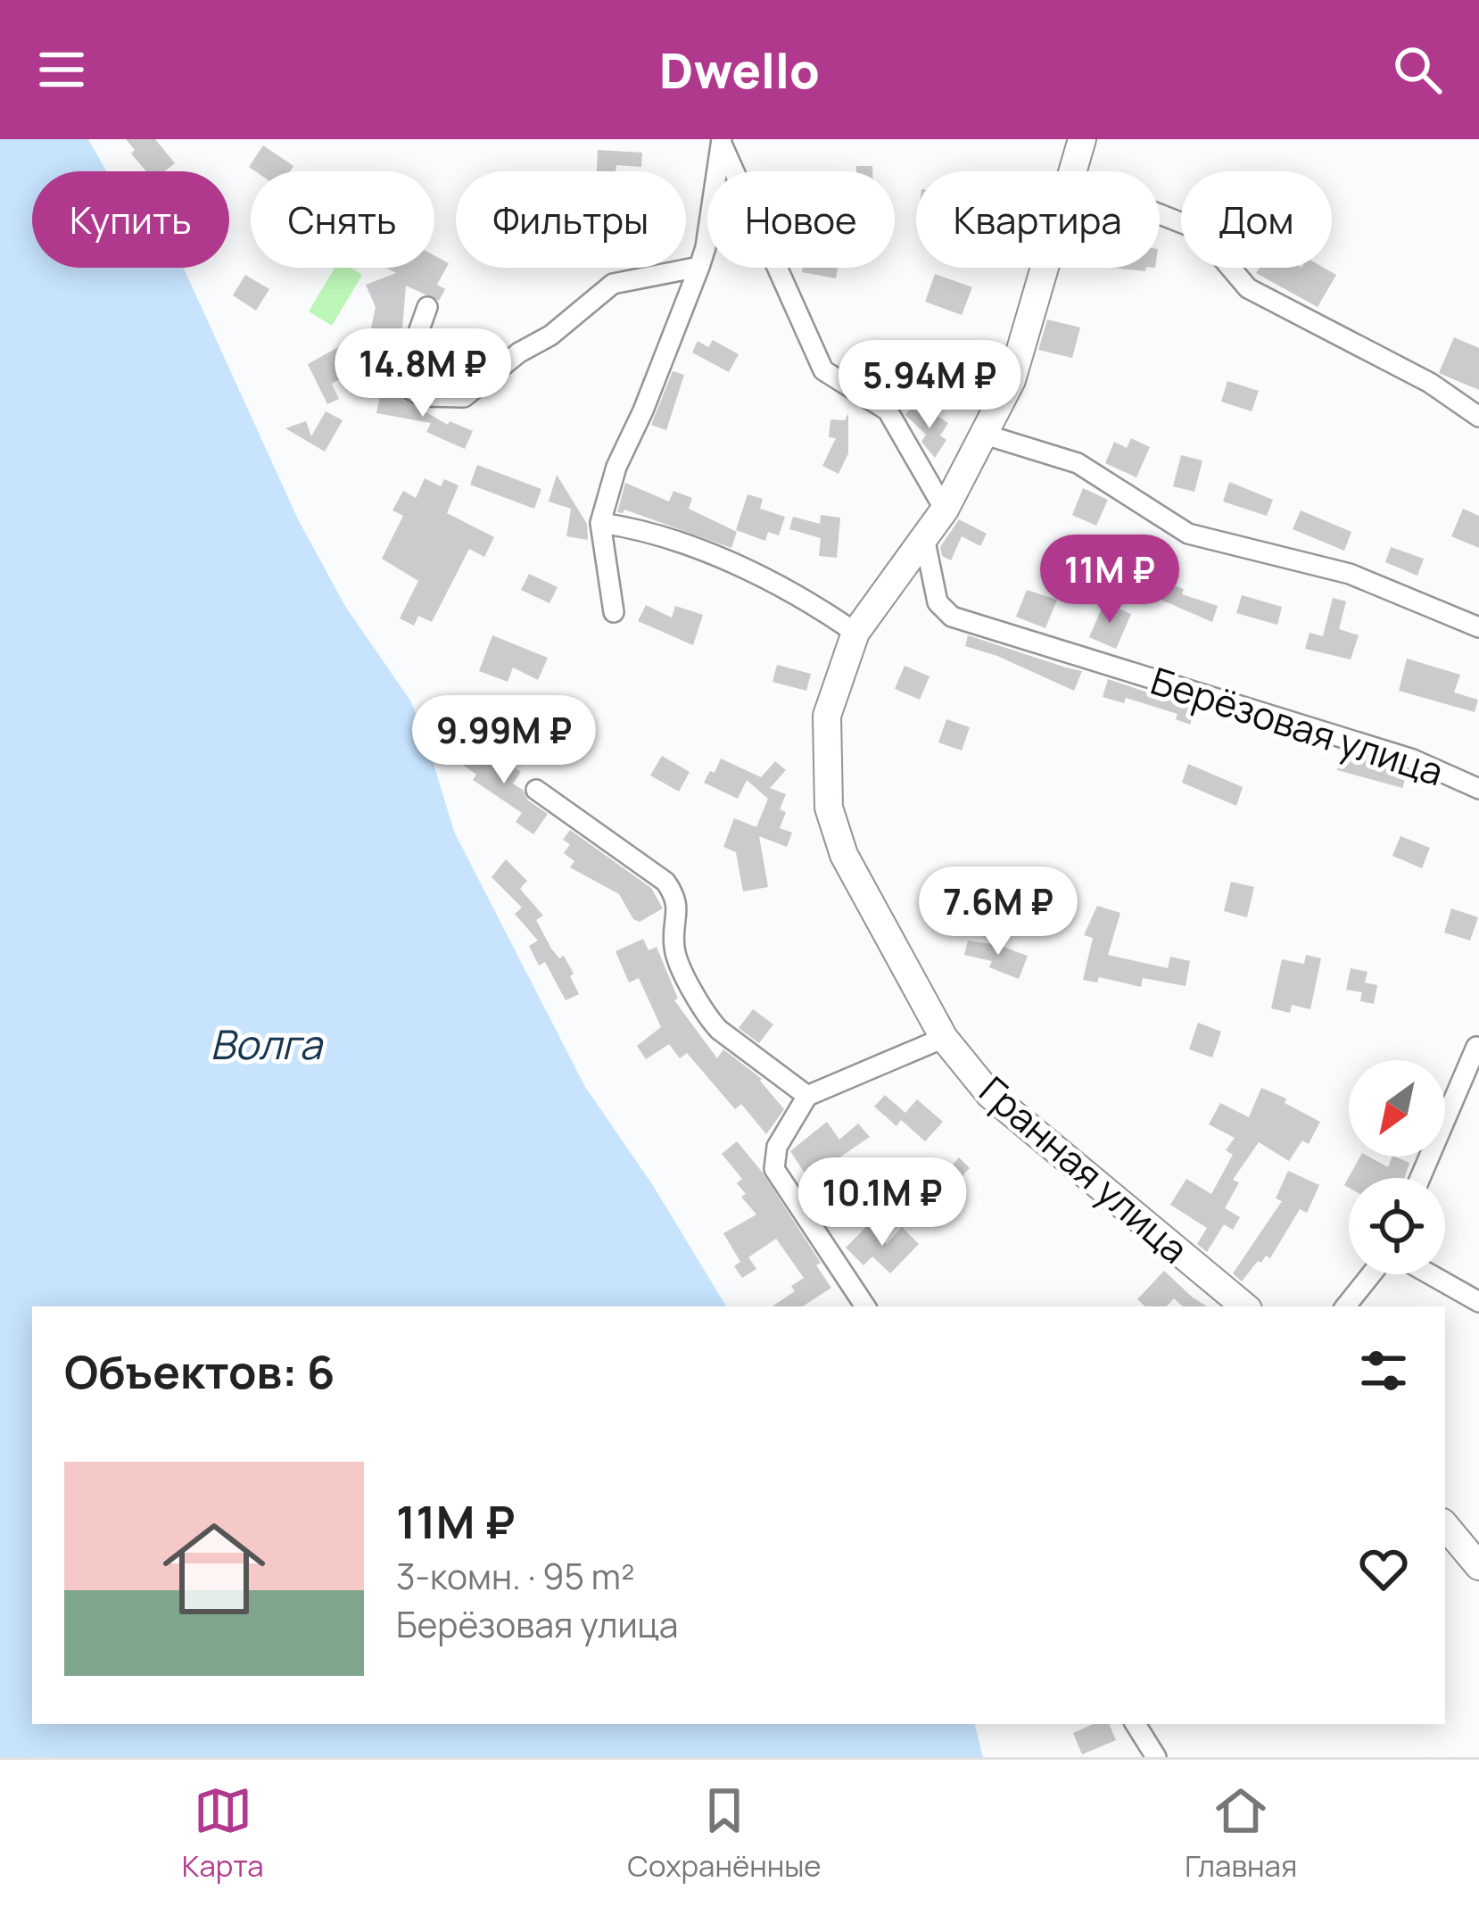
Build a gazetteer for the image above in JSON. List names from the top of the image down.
{
  "streets": {
    "street": ["Берёзовая улица", "Гранная улица"]
  },
  "crossings": [
    ["Берёзовая улица", "Гранная улица"]
  ],
  "water": ["Волга"],
  "north": "bottom left",
  "page": {
    "header": "Dwello",
    "chip": [
      "Купить",
      "Снять",
      "Фильтры",
      "Новое",
      "Квартира",
      "Дом"
    ],
    "price": [
      "14.8M ₽",
      "5.94M ₽",
      "11M ₽",
      "9.99M ₽",
      "7.6M ₽",
      "10.1M ₽"
    ],
    "heading": "Объектов: 6",
    "list": [
      {
        "name": "11M ₽",
        "note": "3-комн. · 95 m² · Берёзовая улица"
      }
    ],
    "tabs": ["Карта", "Сохранённые", "Главная"]
  }
}
